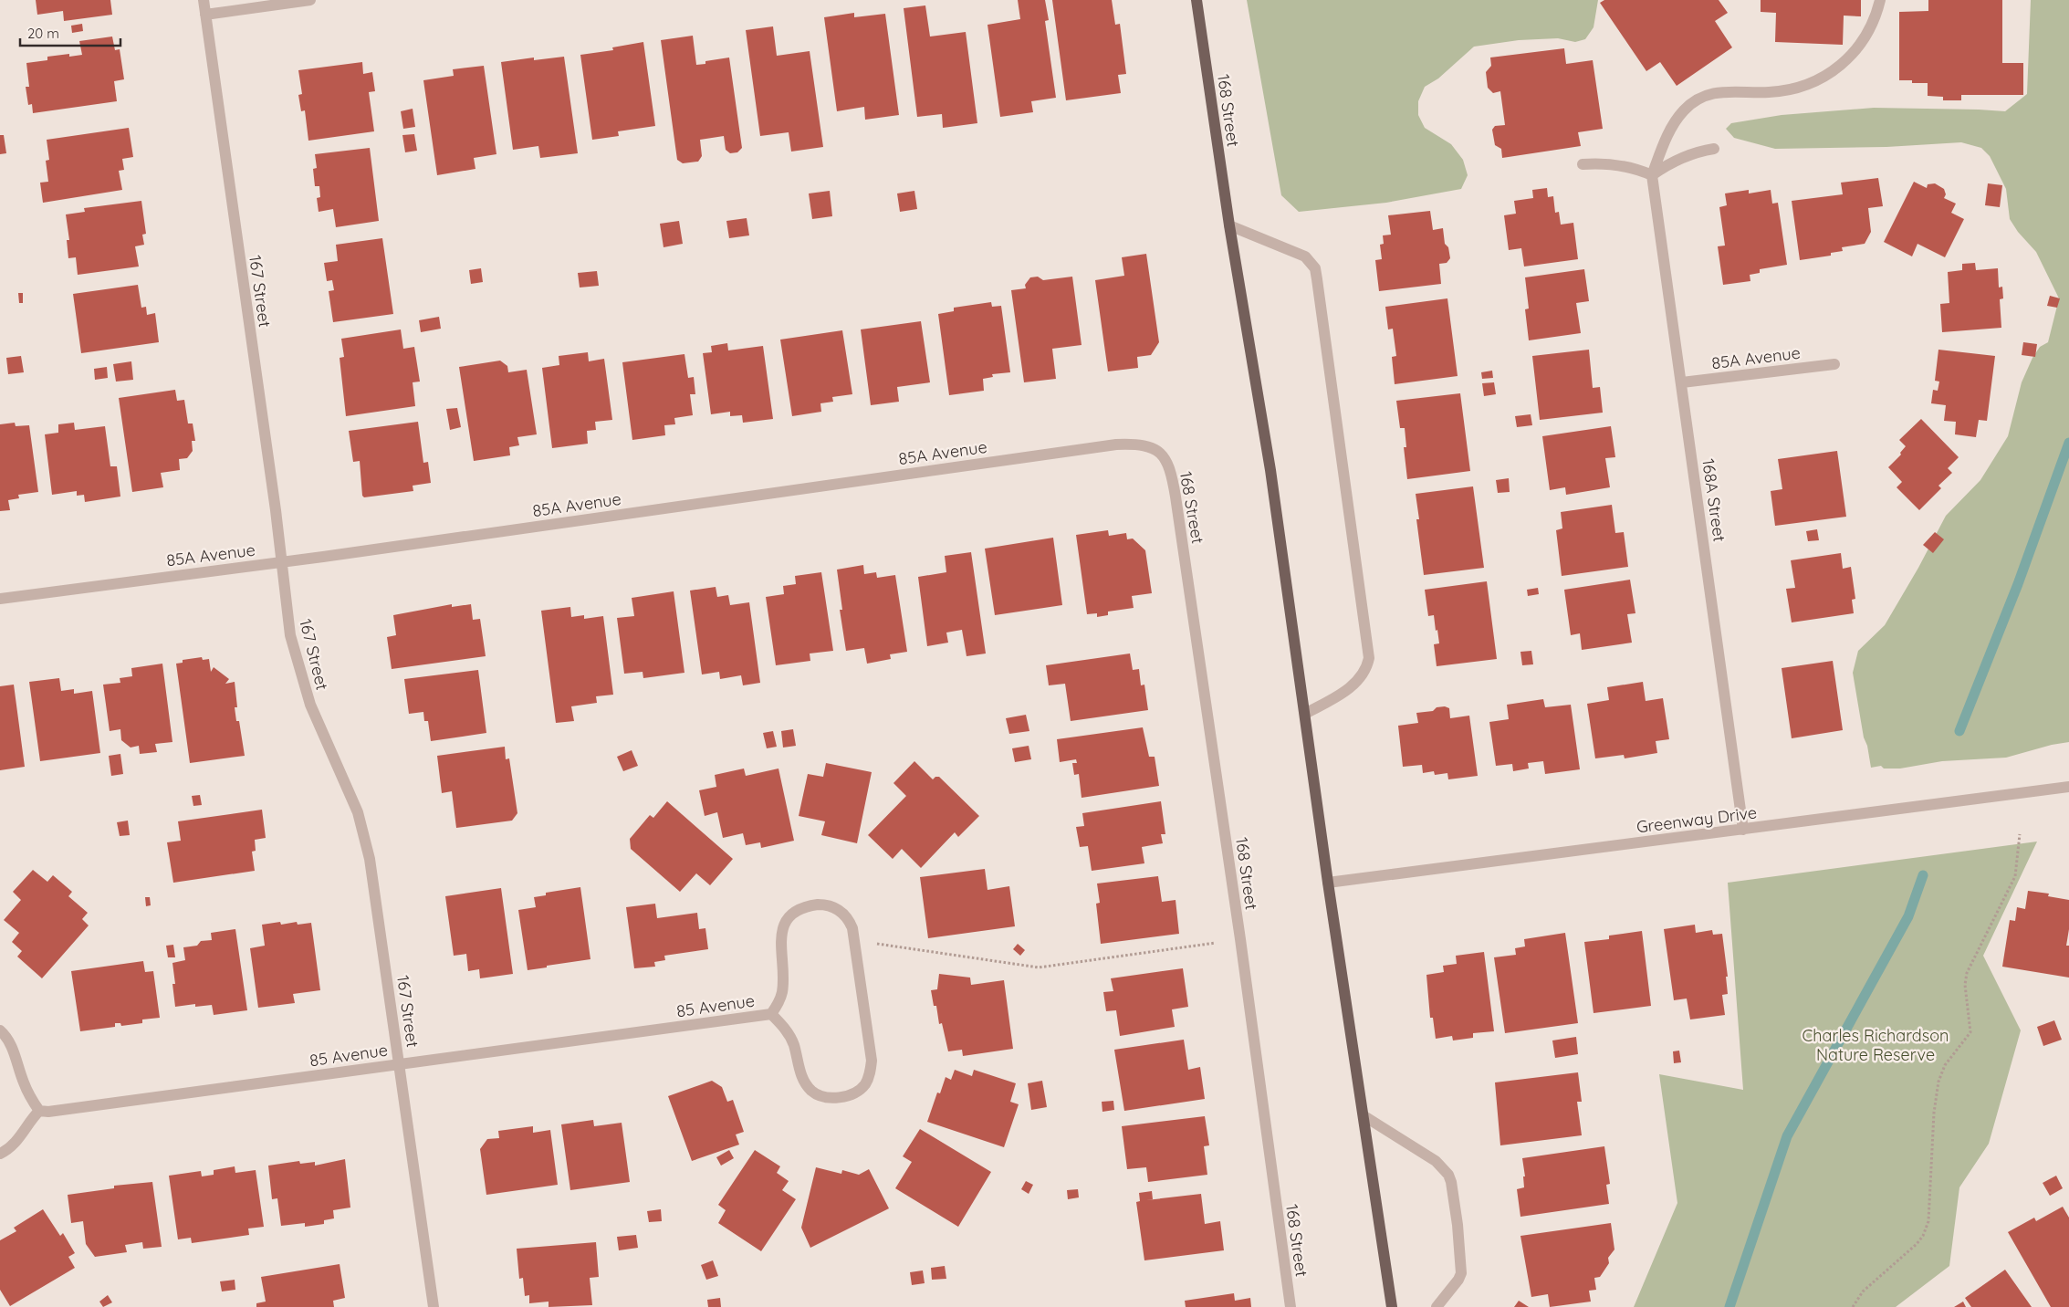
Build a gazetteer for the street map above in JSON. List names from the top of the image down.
{
  "streets": {
    "main road": ["168 Street"],
    "street": [
      "167 Street",
      "85A Avenue",
      "168A Street",
      "Greenway Drive",
      "85 Avenue"
    ]
  },
  "crossings": [
    ["168 Street", "85A Avenue"],
    ["168 Street", "Greenway Drive"],
    ["167 Street", "85A Avenue"],
    ["167 Street", "85 Avenue"],
    ["85A Avenue", "168A Street"],
    ["168A Street", "Greenway Drive"]
  ],
  "parks": ["Charles Richardson Nature Reserve"],
  "scale_bar": "20 m"
}
